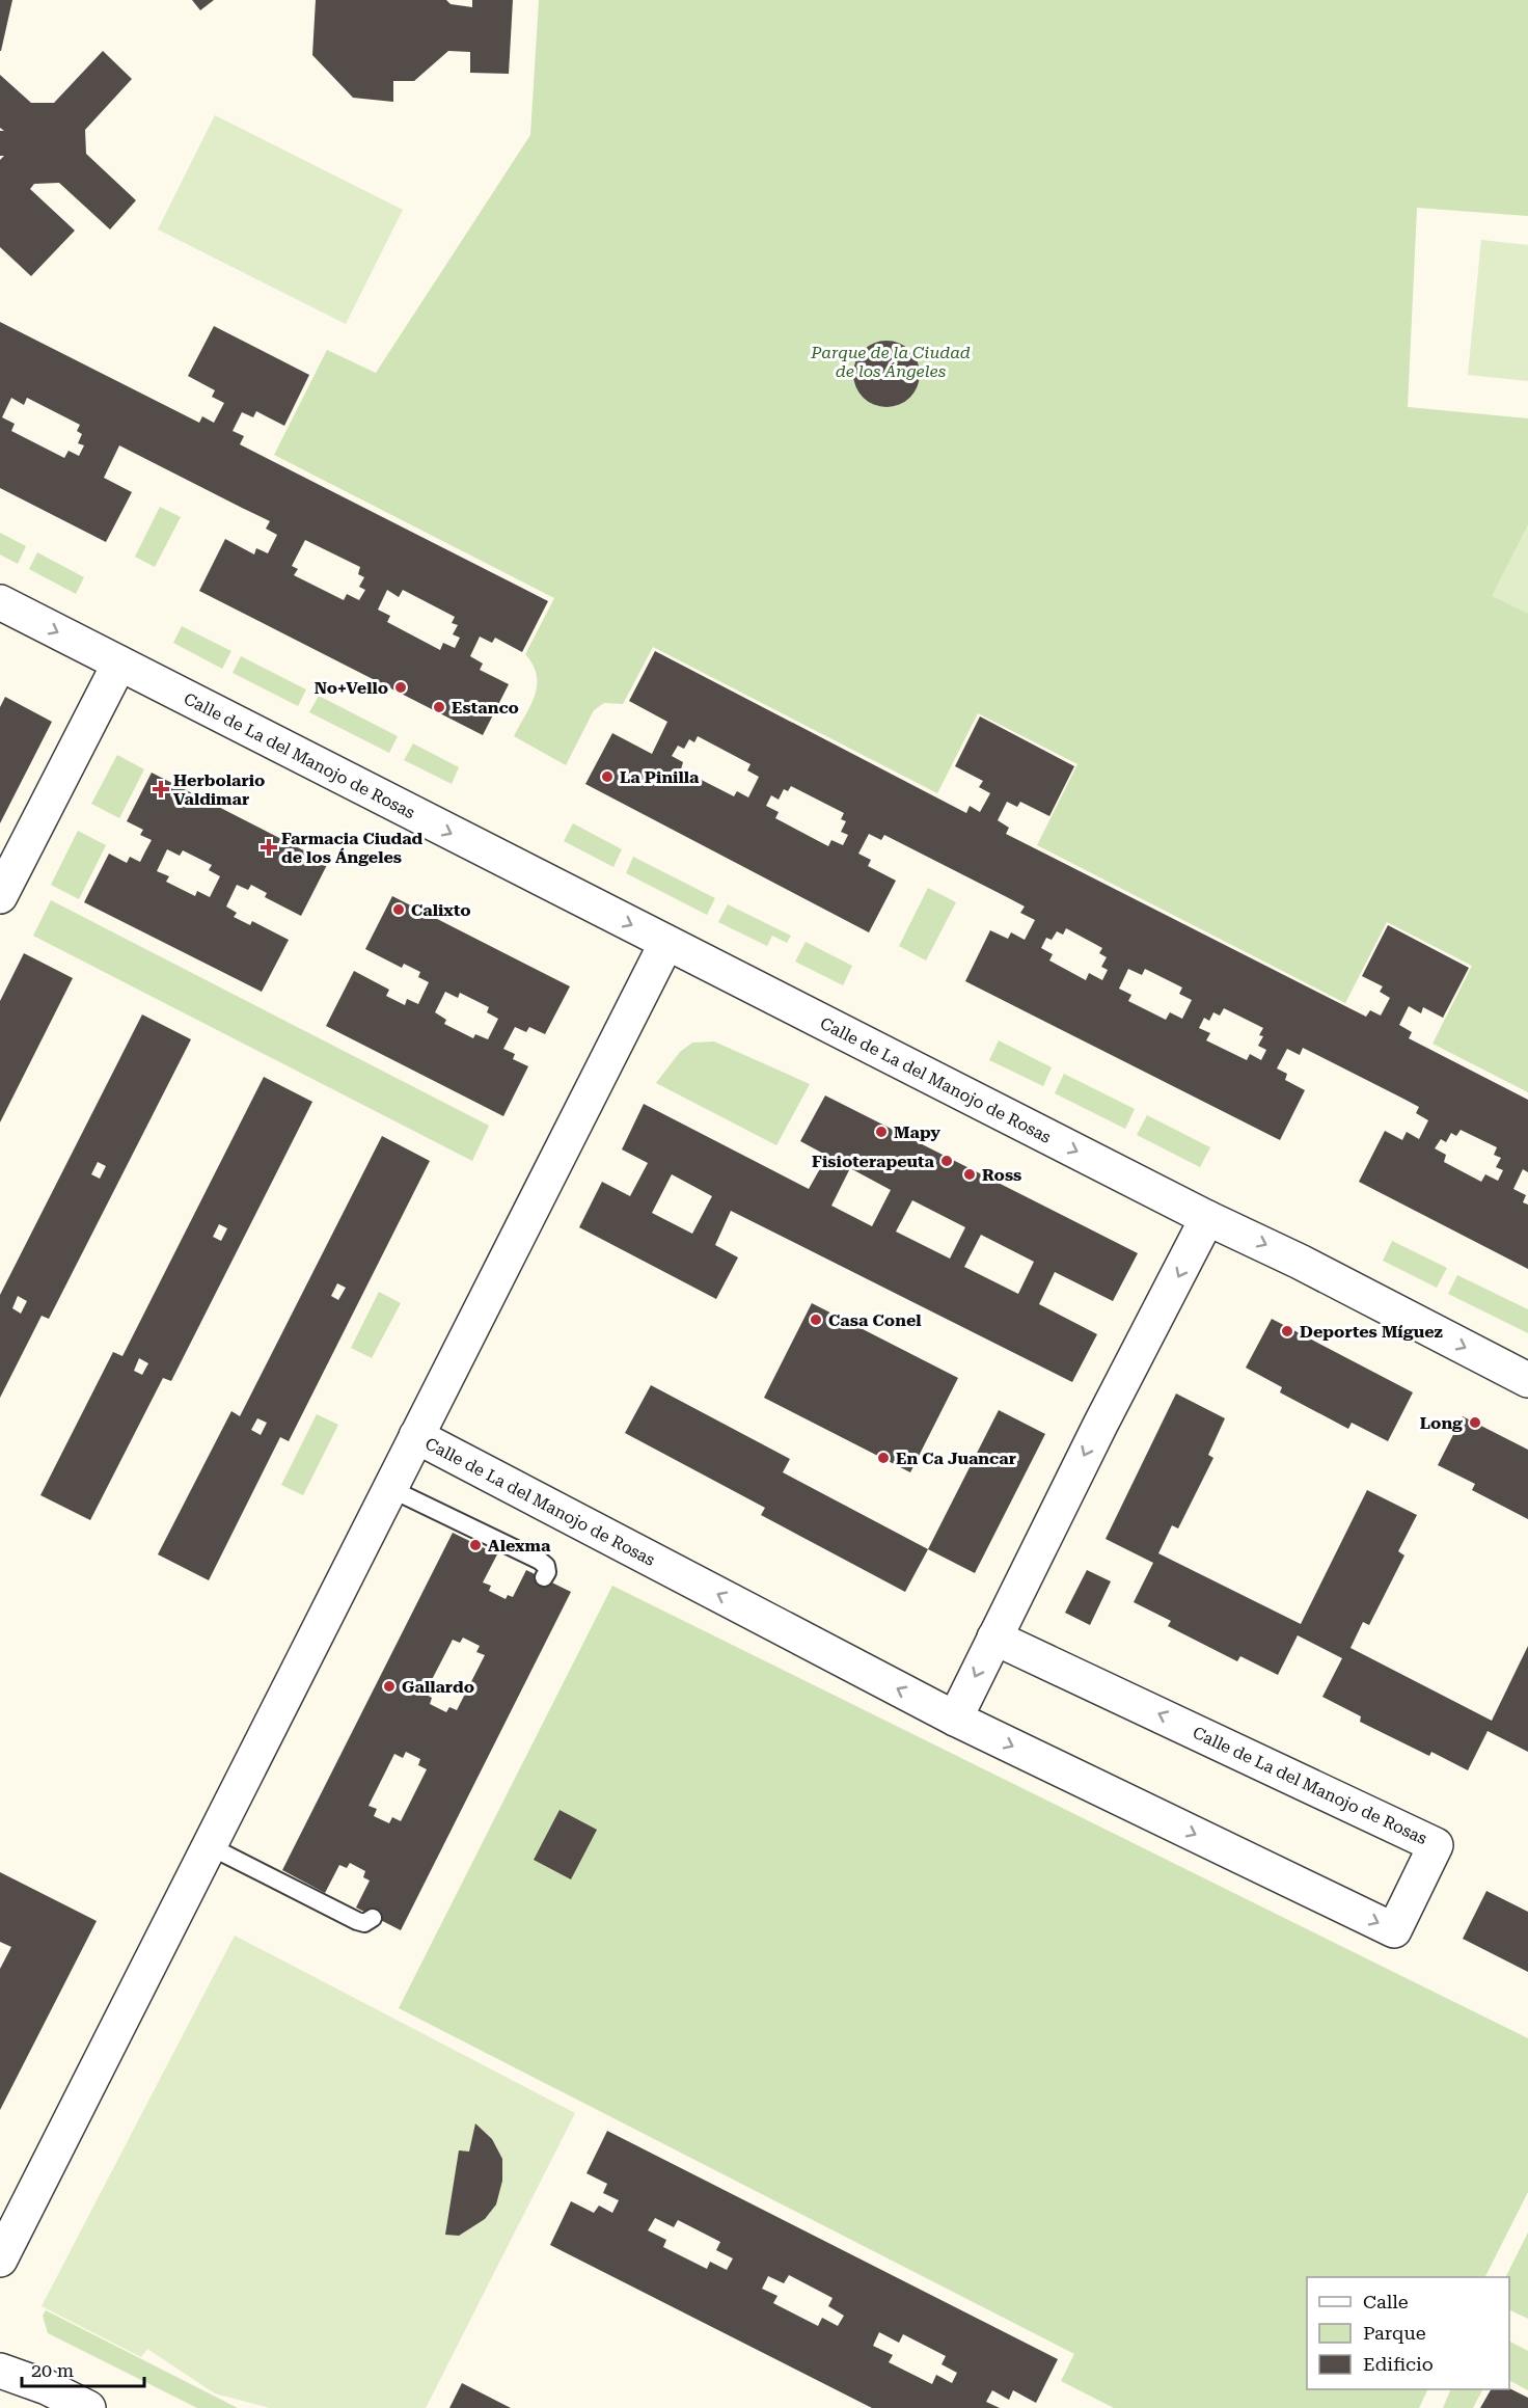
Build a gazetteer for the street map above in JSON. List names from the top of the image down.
{
  "streets": {
    "street": ["Calle de La del Manojo de Rosas"]
  },
  "parks": ["Parque de la Ciudad de los Ángeles"],
  "places": {
    "other": [
      "No+Vello",
      "Estanco",
      "La Pinilla",
      "Calixto",
      "Mapy",
      "Fisioterapeuta",
      "Ross",
      "Casa Conel",
      "Deportes Míguez",
      "Long",
      "En Ca Juancar",
      "Alexma",
      "Gallardo"
    ],
    "health": ["Herbolario Valdimar", "Farmacia Ciudad de los Ángeles"]
  },
  "legend": ["Calle", "Parque", "Edificio"],
  "scale_bar": "20 m"
}
